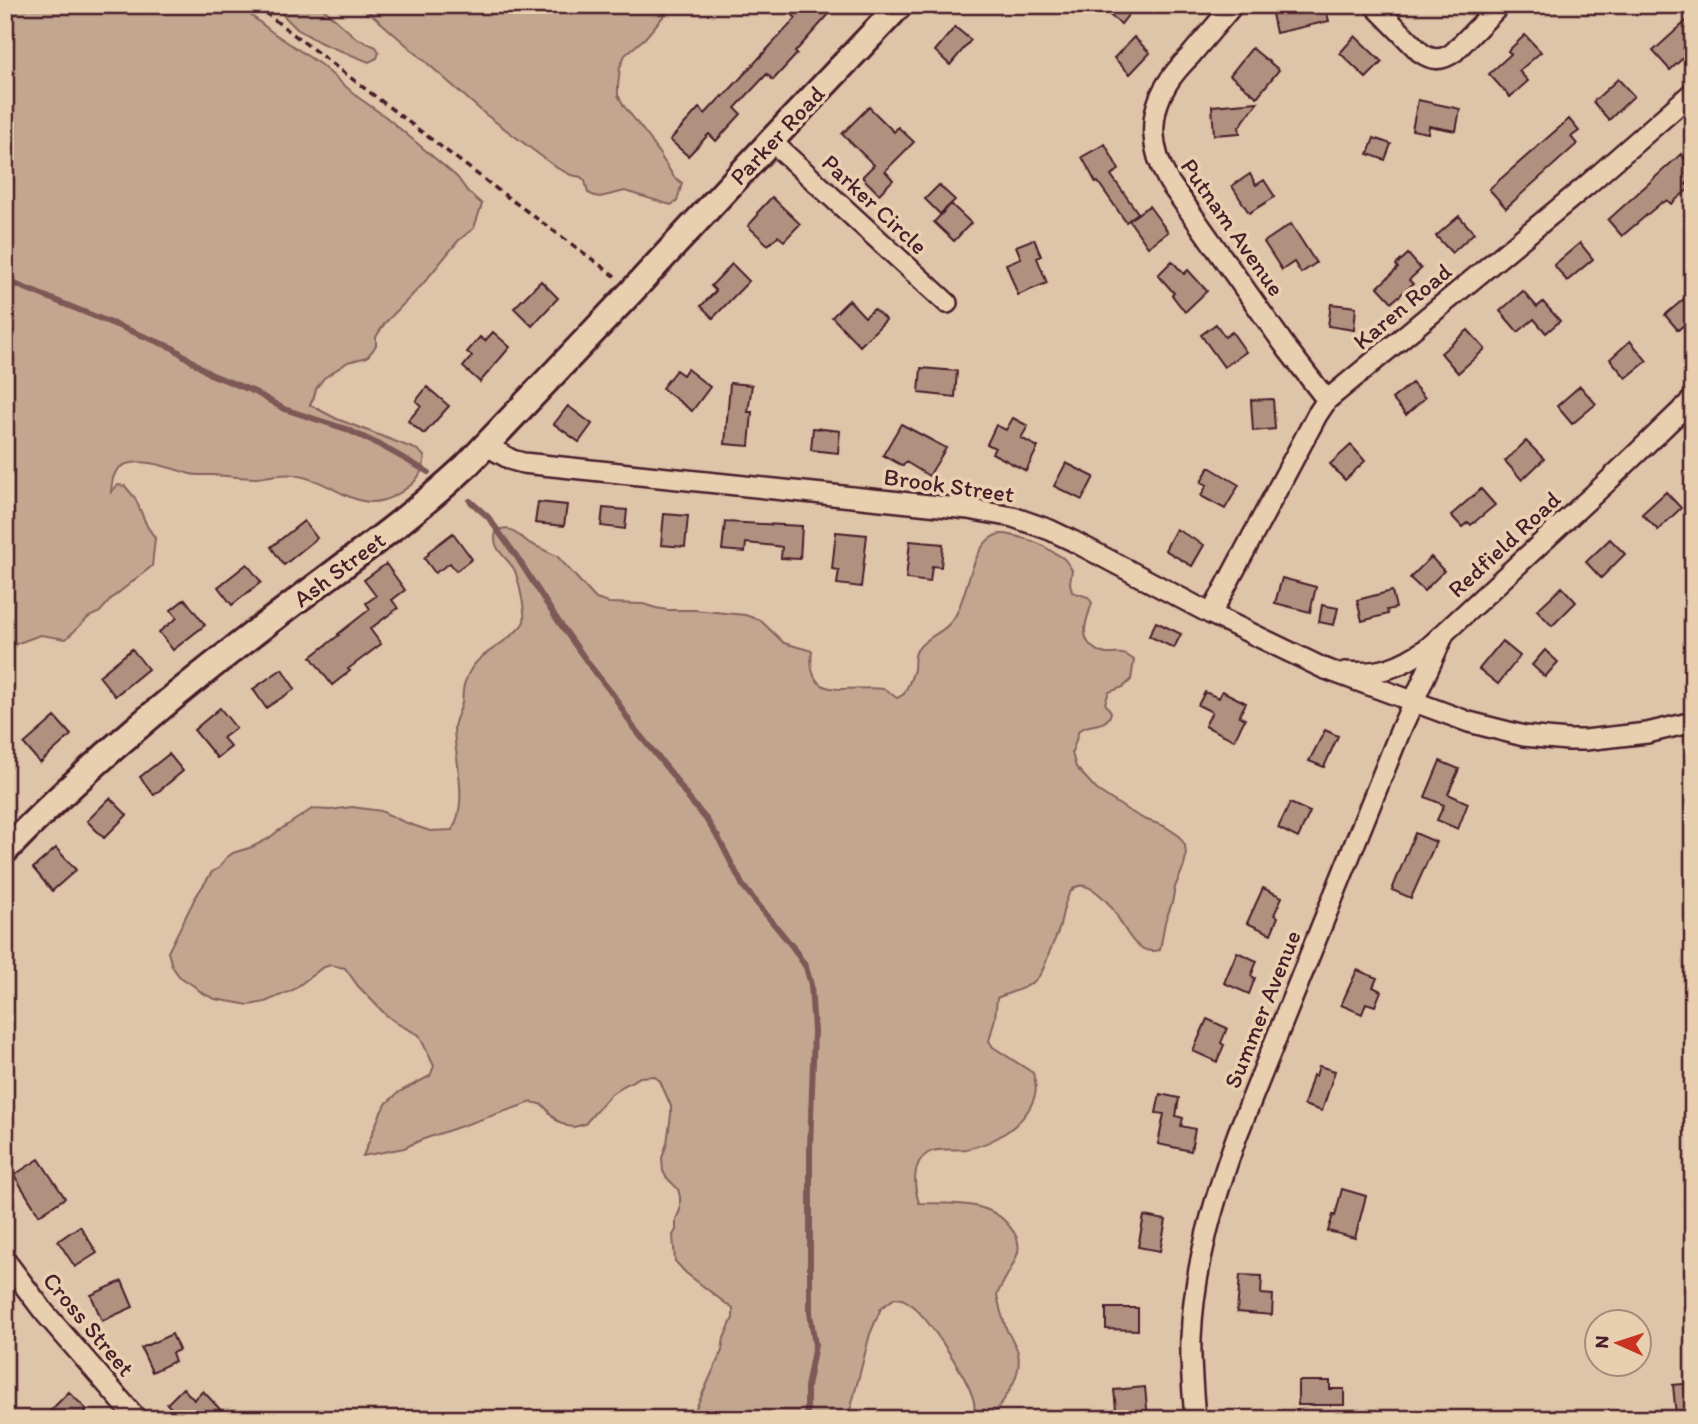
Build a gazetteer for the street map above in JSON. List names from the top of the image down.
{
  "streets": {
    "street": [
      "Parker Road",
      "Parker Circle",
      "Putnam Avenue",
      "Karen Road",
      "Brook Street",
      "Redfield Road",
      "Ash Street",
      "Summer Avenue",
      "Cross Street"
    ]
  },
  "crossings": [
    ["Parker Road", "Parker Circle"],
    ["Parker Road", "Ash Street"],
    ["Putnam Avenue", "Karen Road"],
    ["Karen Road", "Brook Street"],
    ["Brook Street", "Redfield Road"],
    ["Brook Street", "Ash Street"],
    ["Brook Street", "Summer Avenue"],
    ["Redfield Road", "Summer Avenue"]
  ],
  "north": "left"
}
